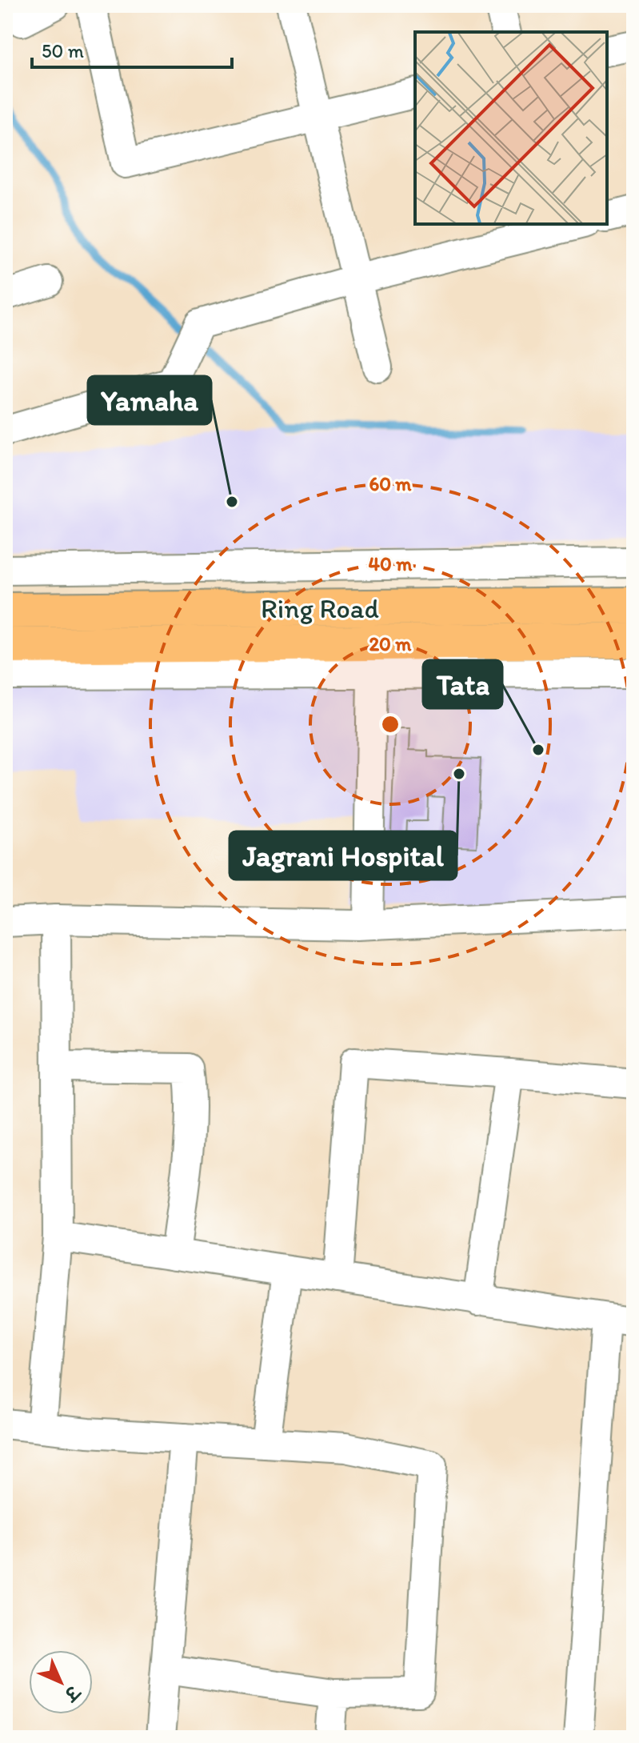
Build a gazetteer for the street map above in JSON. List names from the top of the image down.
{
  "streets": {
    "highway": ["Ring Road"]
  },
  "places": ["Yamaha", "Tata", "Jagrani Hospital"],
  "scale_bar": "50 m",
  "north": "bottom right",
  "rings": ["60 m", "40 m", "20 m"]
}
